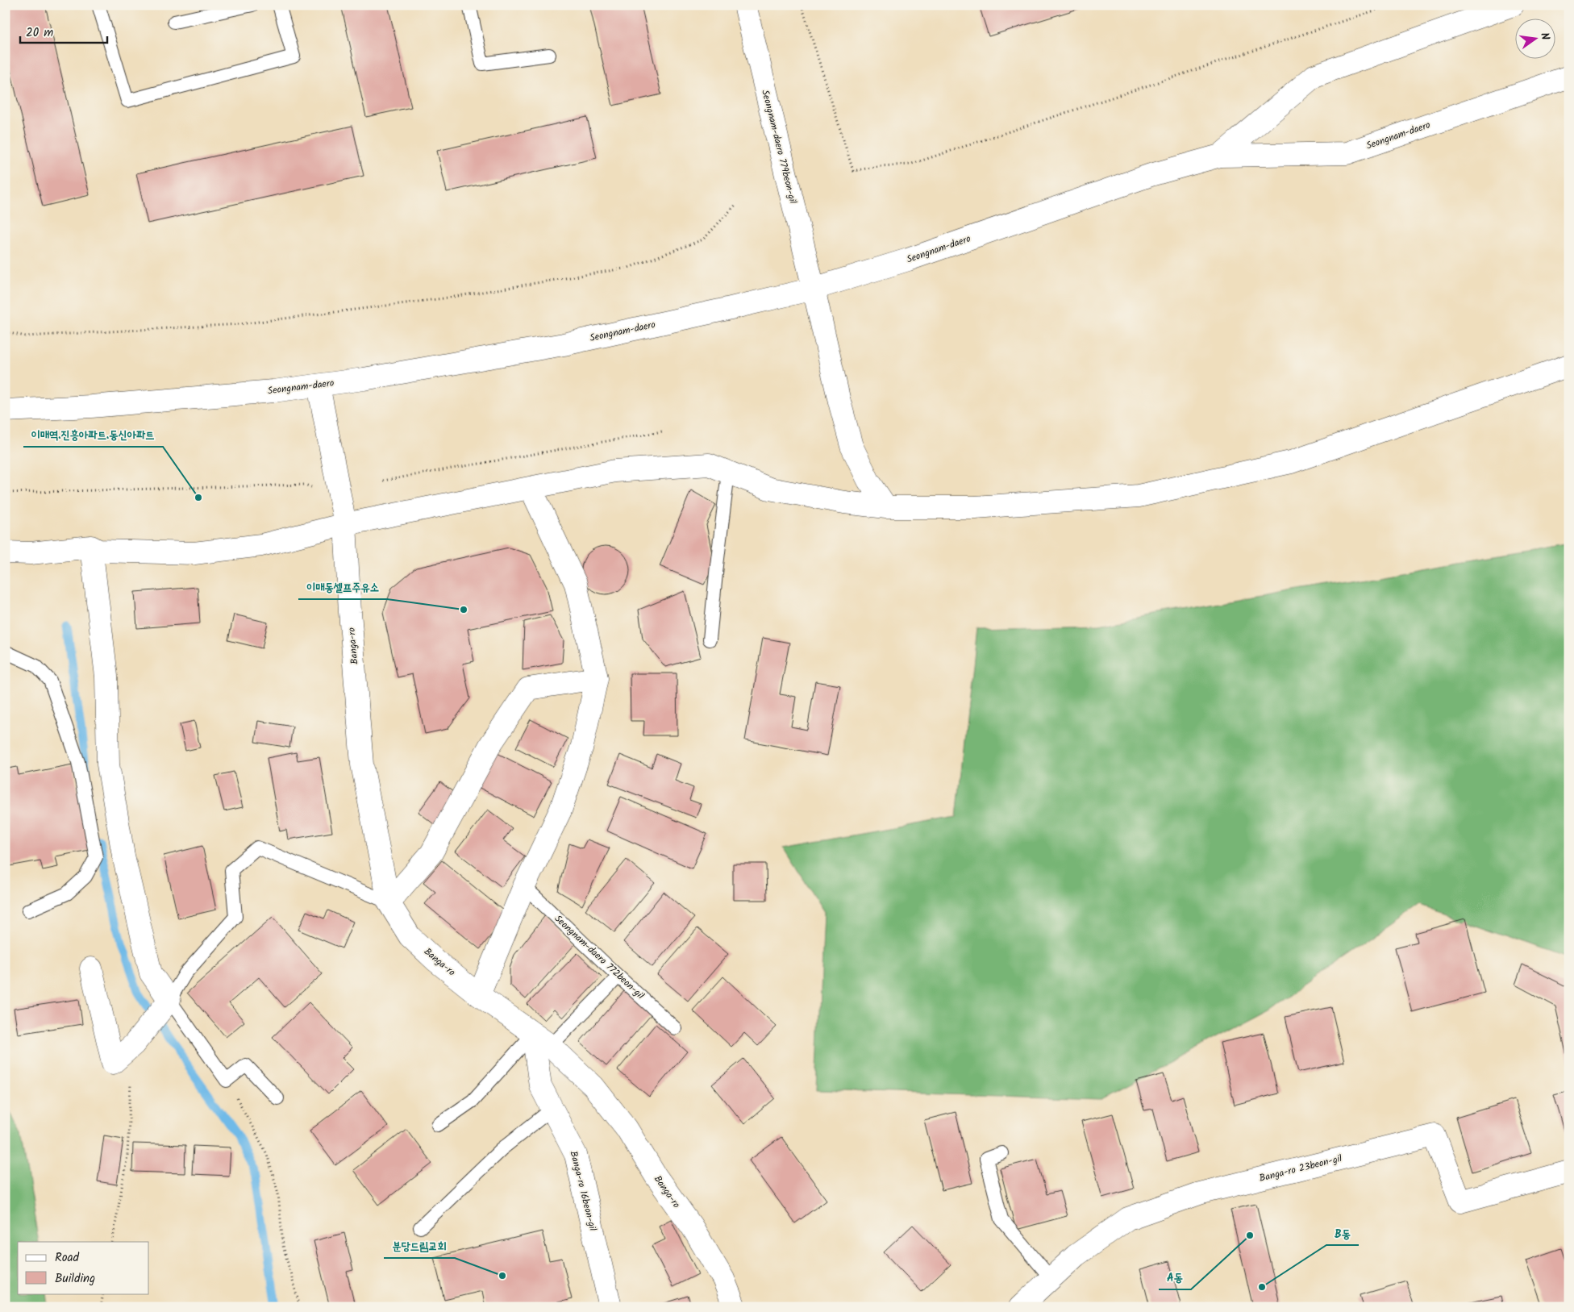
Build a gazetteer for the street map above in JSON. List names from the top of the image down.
{
  "streets": {
    "street": [
      "Seongnam-daero",
      "Seongnam-daero 779beon-gil",
      "Banga-ro",
      "Banga-ro 23beon-gil",
      "Banga-ro 16beon-gil"
    ],
    "lane": ["Seongnam-daero 772beon-gil"]
  },
  "crossings": [
    ["Seongnam-daero", "Seongnam-daero 779beon-gil"],
    ["Seongnam-daero", "Banga-ro"],
    ["Banga-ro", "Banga-ro 16beon-gil"]
  ],
  "places": [
    "이매역.진흥아파트.동신아파트",
    "이매동셀프주유소",
    "A동",
    "분당드림교회",
    "B동"
  ],
  "legend": ["Road", "Building"],
  "scale_bar": "20 m",
  "north": "right"
}
